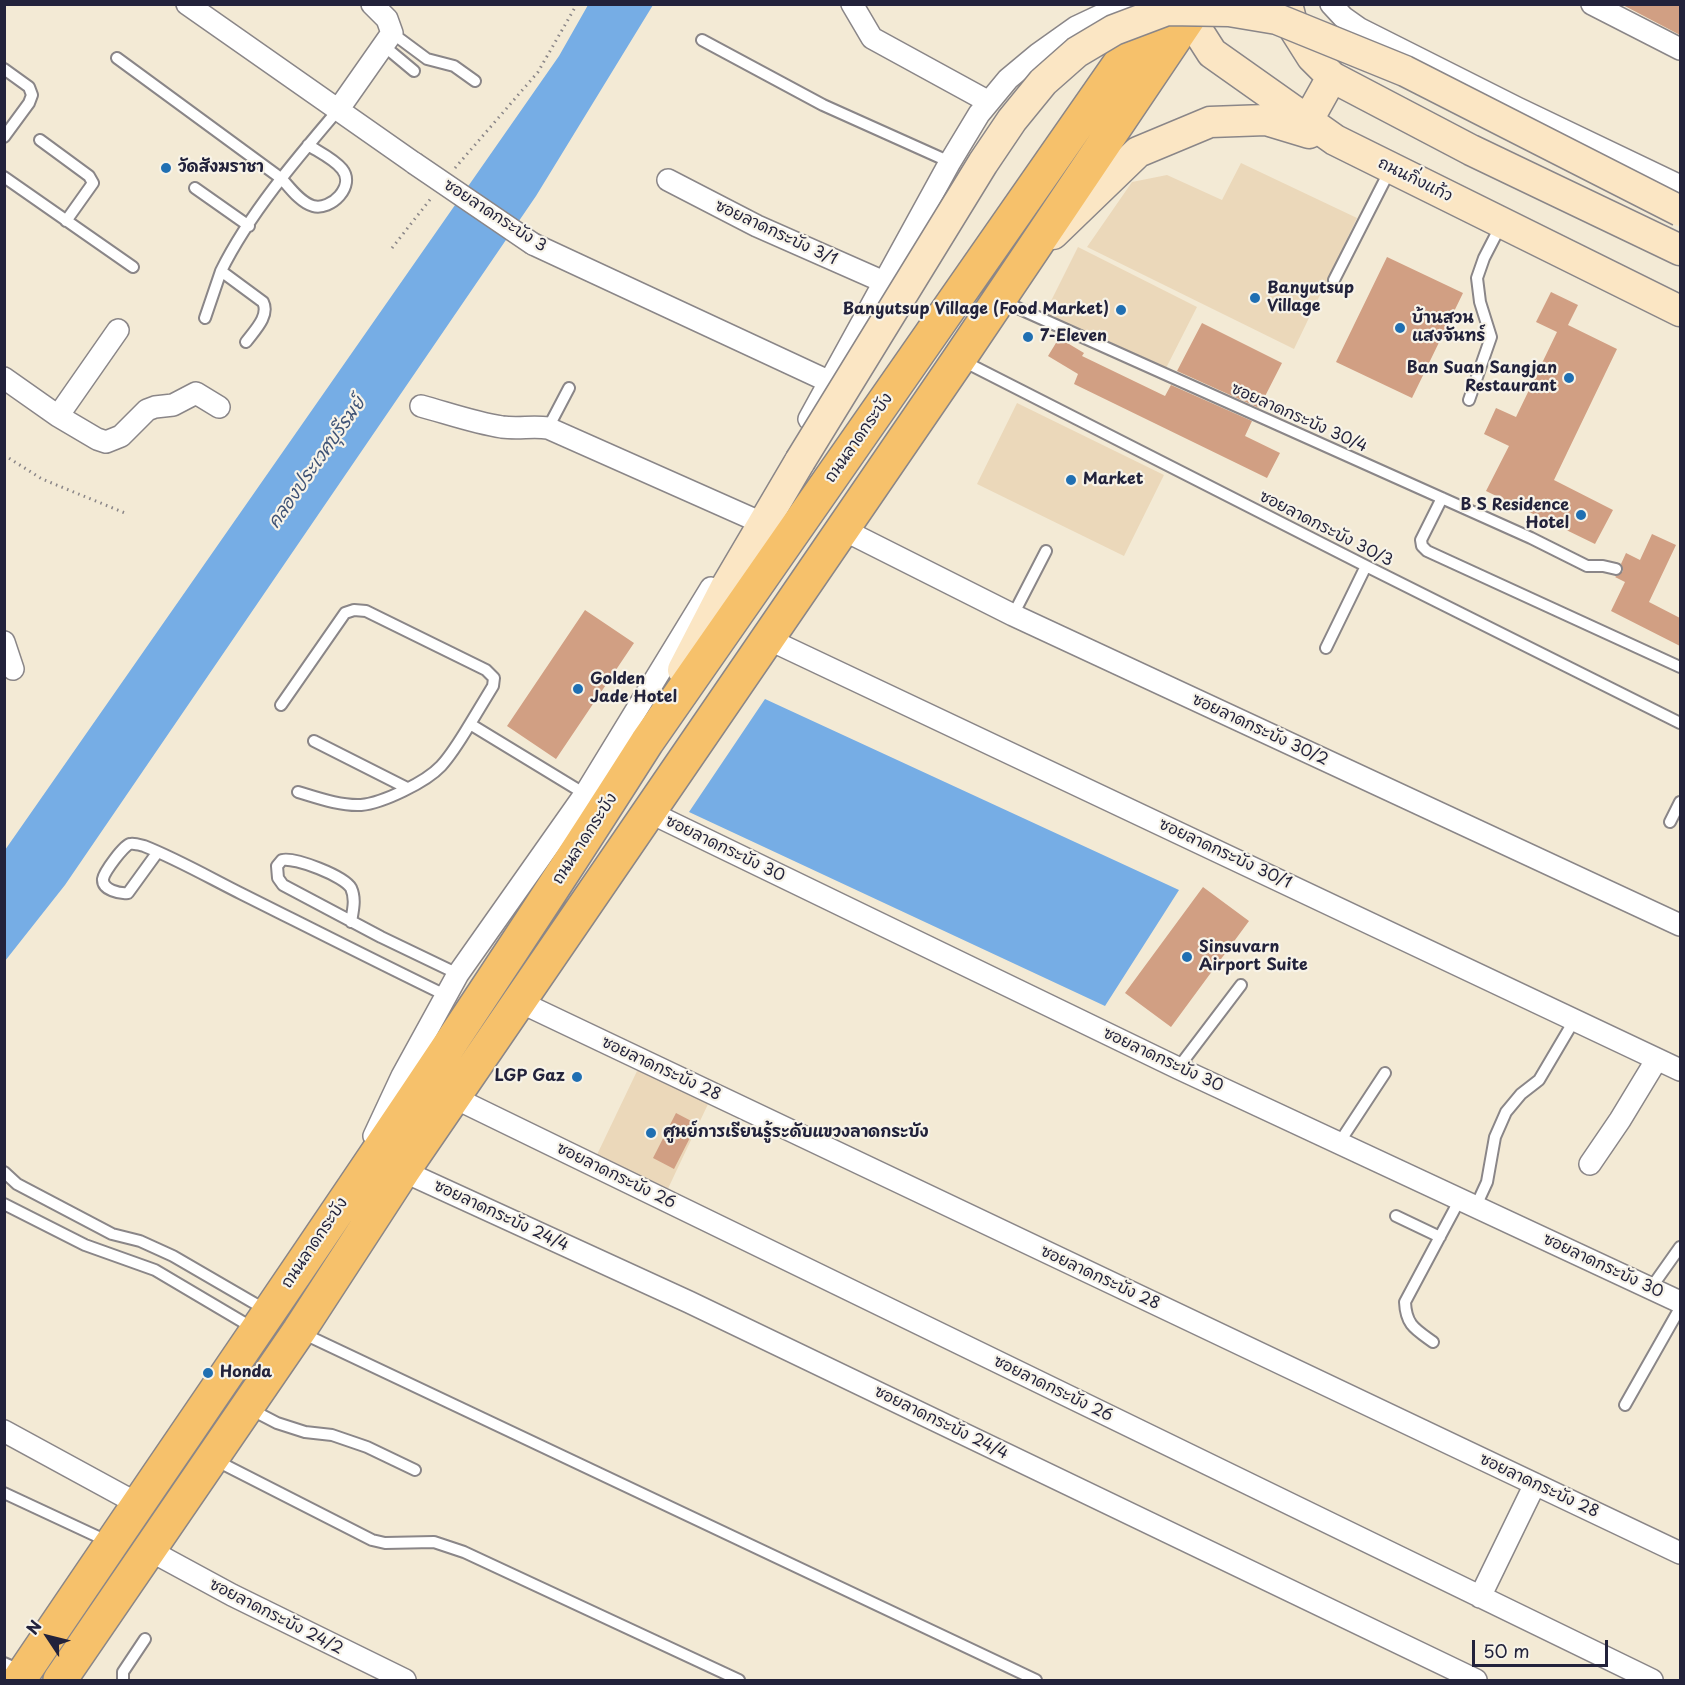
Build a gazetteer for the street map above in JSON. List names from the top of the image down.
{
  "streets": {
    "main road": ["ถนนกิ่งแก้ว", "ถนนลาดกระบัง"],
    "street": [
      "ซอยลาดกระบัง 3",
      "ซอยลาดกระบัง 3/1",
      "ซอยลาดกระบัง 30/2",
      "ซอยลาดกระบัง 30",
      "ซอยลาดกระบัง 30/1",
      "ซอยลาดกระบัง 28",
      "ซอยลาดกระบัง 26",
      "ซอยลาดกระบัง 24/4",
      "ซอยลาดกระบัง 24/2"
    ],
    "lane": ["ซอยลาดกระบัง 30/4", "ซอยลาดกระบัง 30/3"]
  },
  "crossings": [
    ["ถนนกิ่งแก้ว", "ถนนลาดกระบัง"],
    ["ซอยลาดกระบัง 30/4", "ถนนลาดกระบัง"],
    ["ถนนลาดกระบัง", "ซอยลาดกระบัง 30/3"],
    ["ถนนลาดกระบัง", "ซอยลาดกระบัง 30/2"],
    ["ถนนลาดกระบัง", "ซอยลาดกระบัง 30"],
    ["ถนนลาดกระบัง", "ซอยลาดกระบัง 30/1"],
    ["ถนนลาดกระบัง", "ซอยลาดกระบัง 28"],
    ["ถนนลาดกระบัง", "ซอยลาดกระบัง 26"],
    ["ถนนลาดกระบัง", "ซอยลาดกระบัง 24/4"],
    ["ถนนลาดกระบัง", "ซอยลาดกระบัง 24/2"]
  ],
  "water": ["คลองประเวศบุรีรมย์"],
  "places": [
    "วัดสังฆราชา",
    "Banyutsup Village",
    "Banyutsup Village (Food Market)",
    "บ้านสวน แสงจันทร์",
    "7-Eleven",
    "Ban Suan Sangjan Restaurant",
    "Market",
    "B S Residence Hotel",
    "Golden Jade Hotel",
    "Sinsuvarn Airport Suite",
    "LGP Gaz",
    "ศูนย์การเรียนรู้ระดับแขวงลาดกระบัง",
    "Honda"
  ],
  "scale_bar": "50 m",
  "north": "top left"
}
